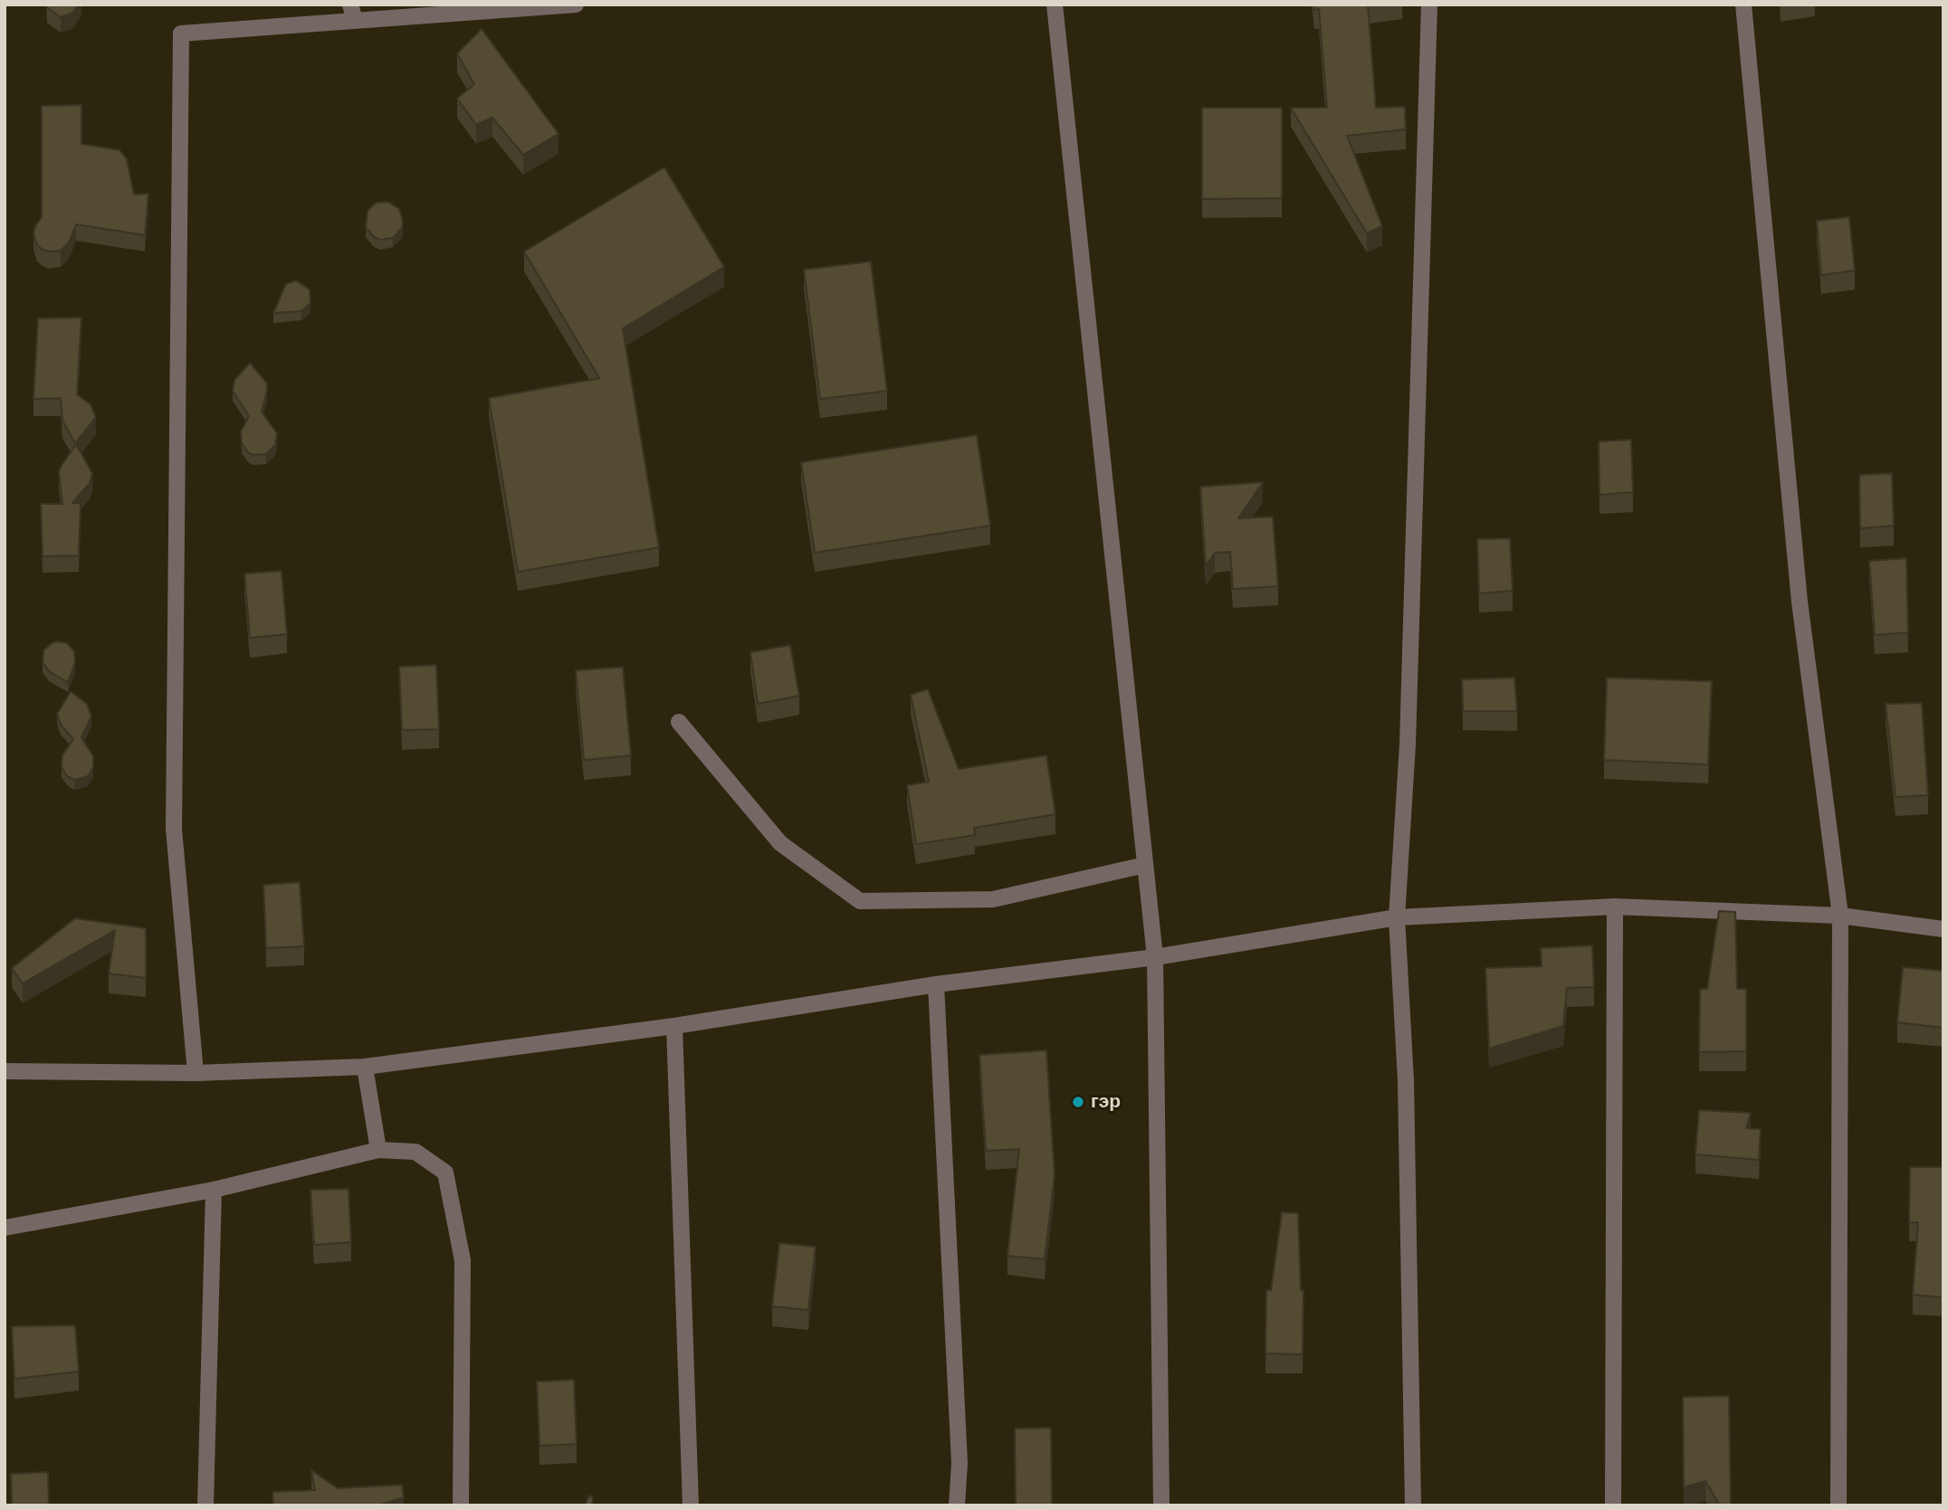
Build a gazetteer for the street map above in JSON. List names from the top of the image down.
{
  "places": ["гэр"]
}
